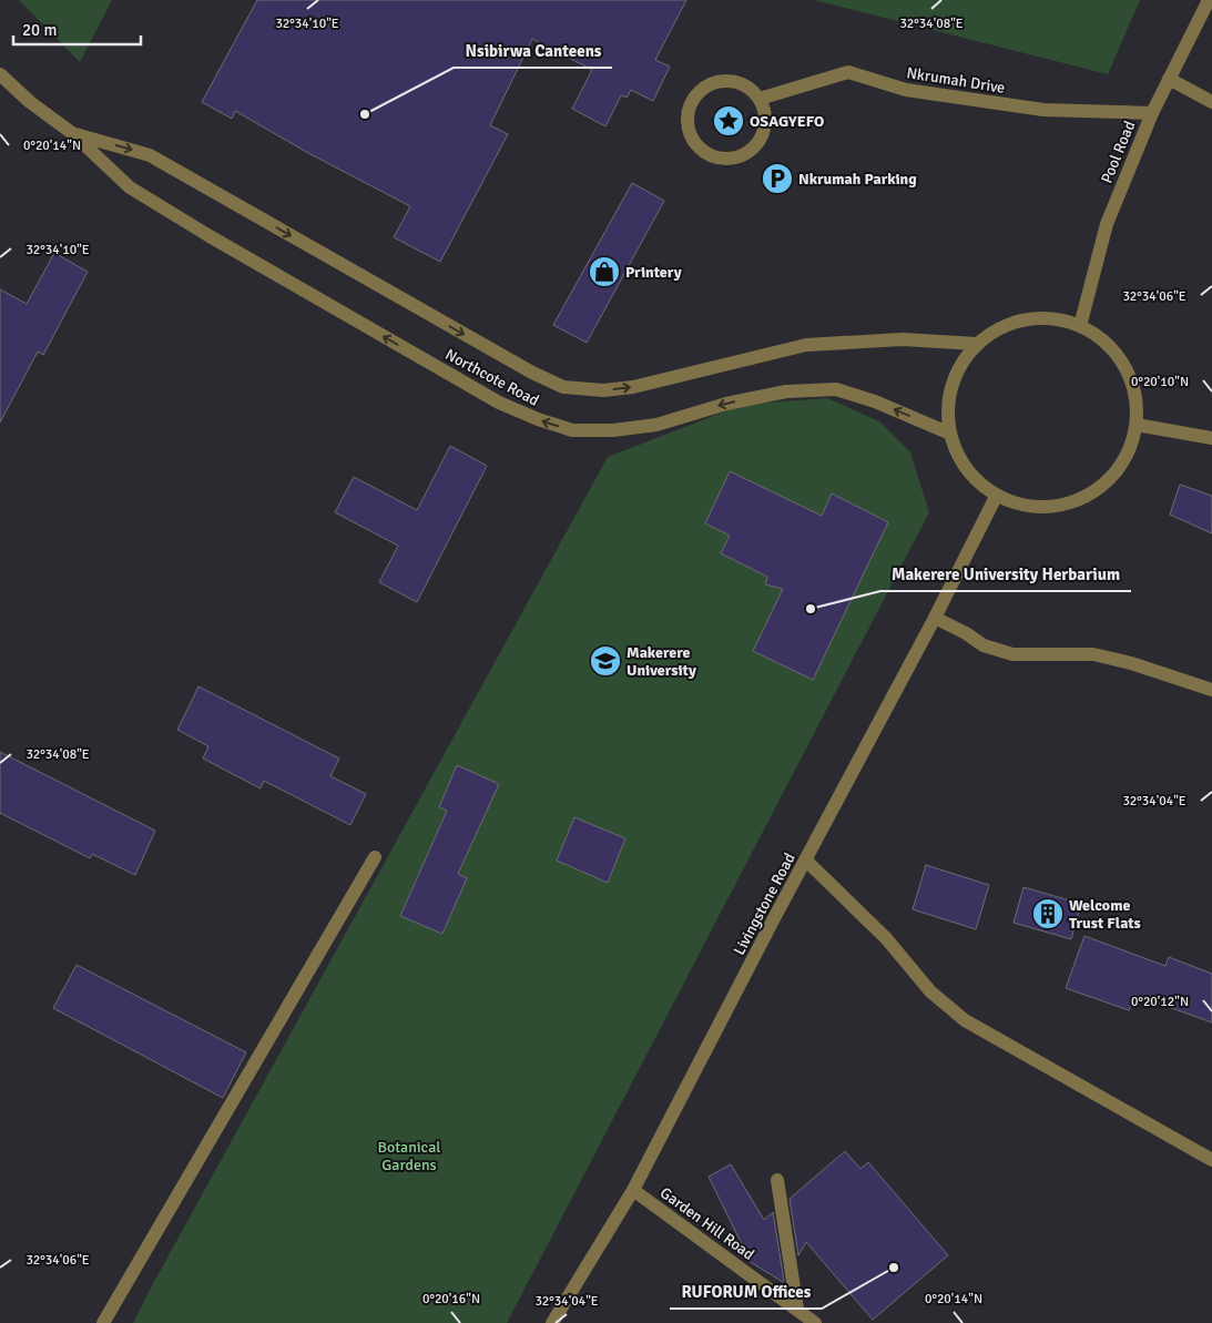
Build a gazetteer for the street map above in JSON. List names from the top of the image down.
{
  "streets": {
    "lane": [
      "Nkrumah Drive",
      "Pool Road",
      "Northcote Road",
      "Livingstone Road",
      "Garden Hill Road"
    ]
  },
  "crossings": [
    ["Nkrumah Drive", "Pool Road"],
    ["Pool Road", "Northcote Road"],
    ["Pool Road", "Livingstone Road"],
    ["Northcote Road", "Livingstone Road"],
    ["Livingstone Road", "Garden Hill Road"]
  ],
  "parks": ["Botanical Gardens"],
  "places": {
    "other": ["Nsibirwa Canteens", "Makerere University Herbarium", "RUFORUM Offices"],
    "place": ["OSAGYEFO"],
    "parking": ["Nkrumah Parking"],
    "shop": ["Printery"],
    "school or university": ["Makerere University"],
    "building": ["Welcome Trust Flats"]
  },
  "scale_bar": "20 m",
  "coordinates": [
    "32°34'10\"E",
    "32°34'08\"E",
    "0°20'14\"N",
    "32°34'06\"E",
    "0°20'10\"N",
    "32°34'04\"E",
    "0°20'12\"N",
    "0°20'16\"N"
  ]
}
